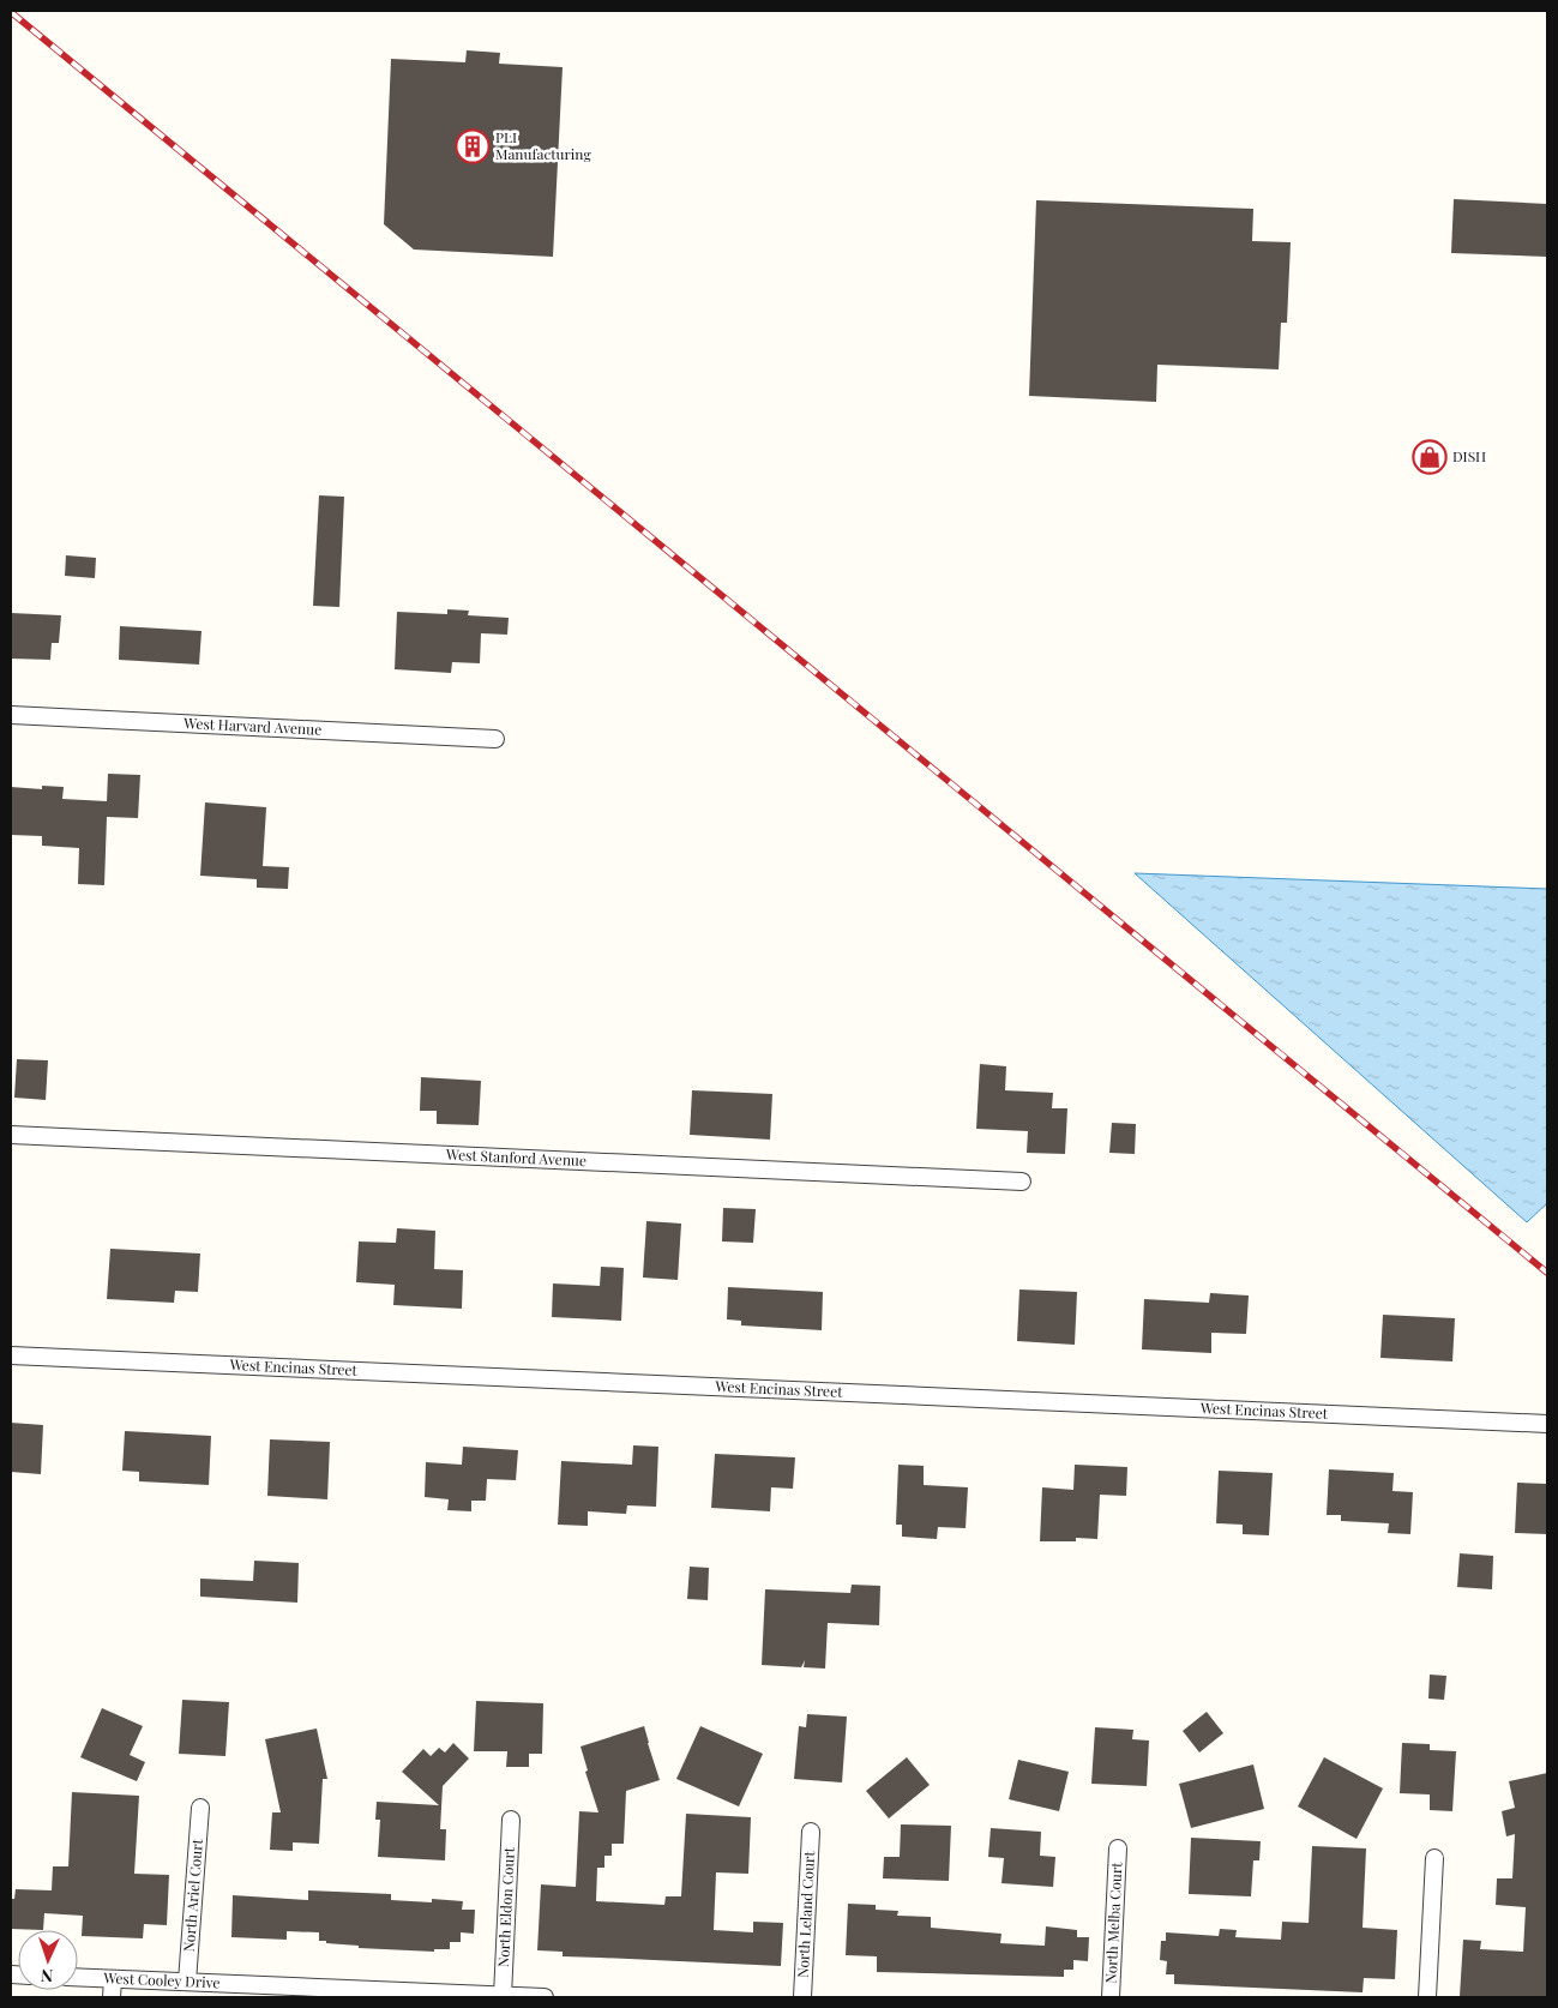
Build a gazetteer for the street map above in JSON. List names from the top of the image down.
{
  "streets": {
    "street": [
      "West Harvard Avenue",
      "West Stanford Avenue",
      "West Encinas Street",
      "North Ariel Court",
      "North Eldon Court",
      "North Leland Court",
      "North Melba Court",
      "West Cooley Drive"
    ]
  },
  "crossings": [
    ["North Ariel Court", "West Cooley Drive"],
    ["North Eldon Court", "West Cooley Drive"]
  ],
  "places": {
    "building": ["PLI Manufacturing"],
    "shop": ["DISH"]
  },
  "north": "bottom"
}
